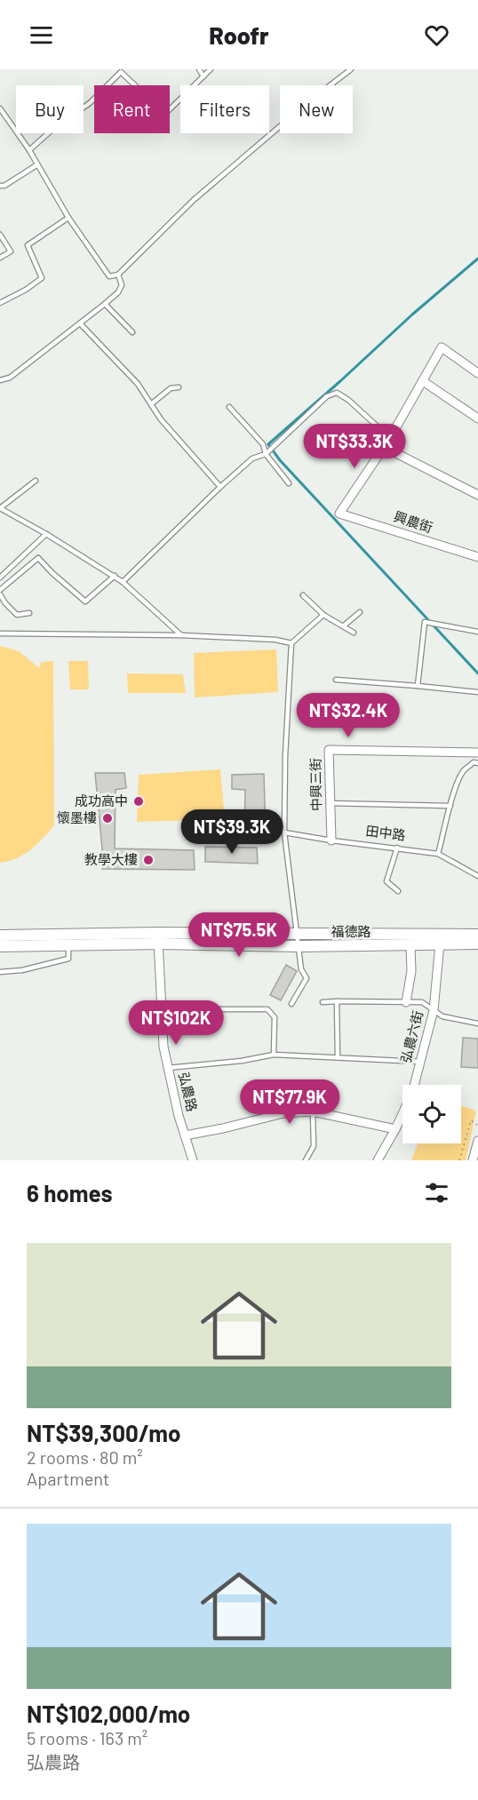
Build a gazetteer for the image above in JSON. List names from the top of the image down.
{
  "streets": {
    "street": [
      "興農街",
      "中興三街",
      "福德路",
      "弘農六街",
      "弘農路"
    ],
    "lane": ["田中路"]
  },
  "crossings": [
    ["中興三街", "田中路"],
    ["福德路", "弘農六街"],
    ["福德路", "弘農路"]
  ],
  "places": ["成功高中", "懷墨樓", "教學大樓"],
  "page": {
    "header": "Roofr",
    "chip": [
      "Buy",
      "Rent",
      "Filters",
      "New"
    ],
    "price": [
      "NT$33.3K",
      "NT$32.4K",
      "NT$39.3K",
      "NT$75.5K",
      "NT$102K",
      "NT$77.9K"
    ],
    "heading": "6 homes",
    "list": [
      {
        "name": "NT$39,300/mo",
        "note": "2 rooms · 80 m² · Apartment"
      },
      {
        "name": "NT$102,000/mo",
        "note": "5 rooms · 163 m² · 弘農路"
      }
    ]
  }
}
